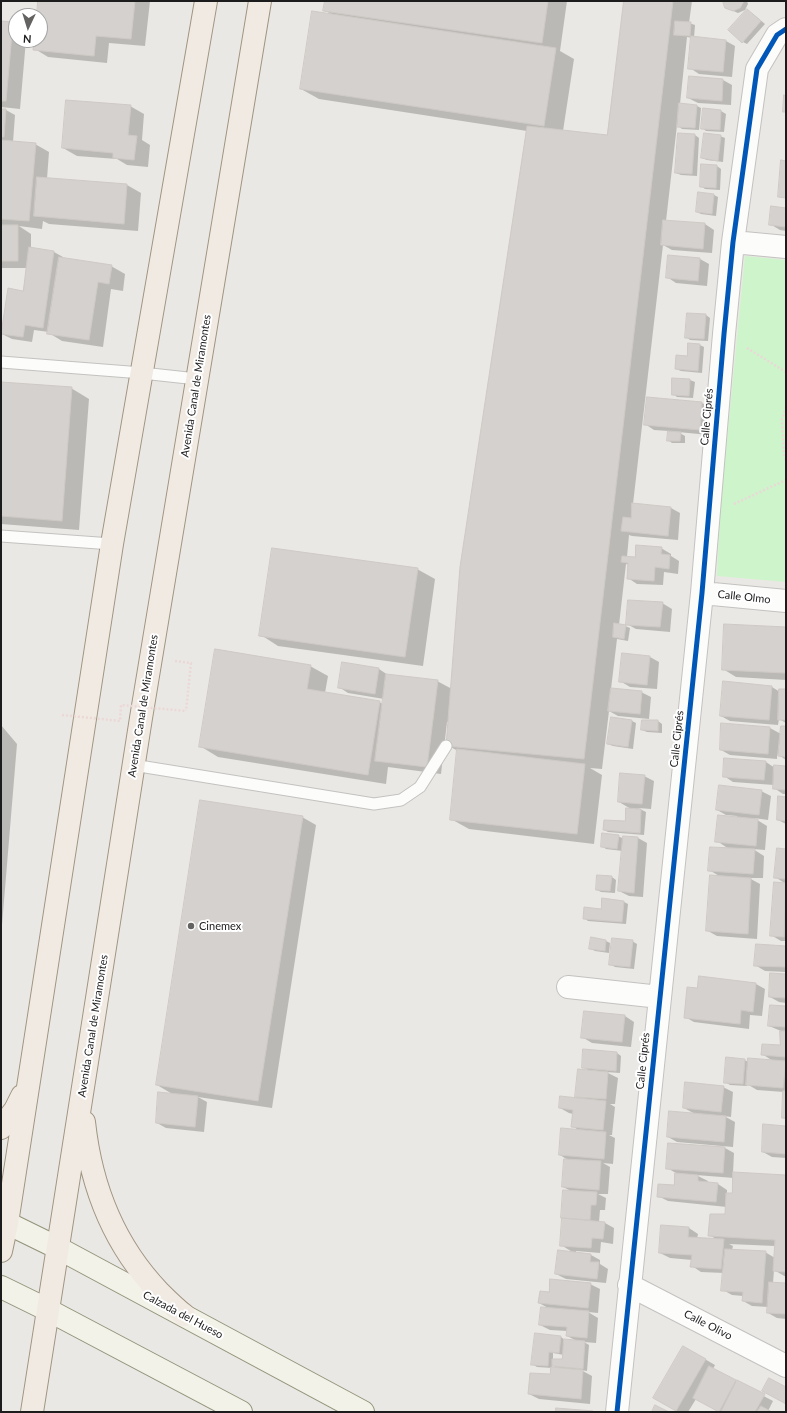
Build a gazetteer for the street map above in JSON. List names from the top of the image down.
{
  "streets": {
    "main road": ["Avenida Canal de Miramontes", "Calzada del Hueso"],
    "street": ["Calle Ciprés", "Calle Olmo", "Calle Olivo"]
  },
  "crossings": [
    ["Avenida Canal de Miramontes", "Calzada del Hueso"],
    ["Calle Ciprés", "Calle Olmo"],
    ["Calle Ciprés", "Calle Olivo"]
  ],
  "places": ["Cinemex"],
  "north": "bottom"
}
